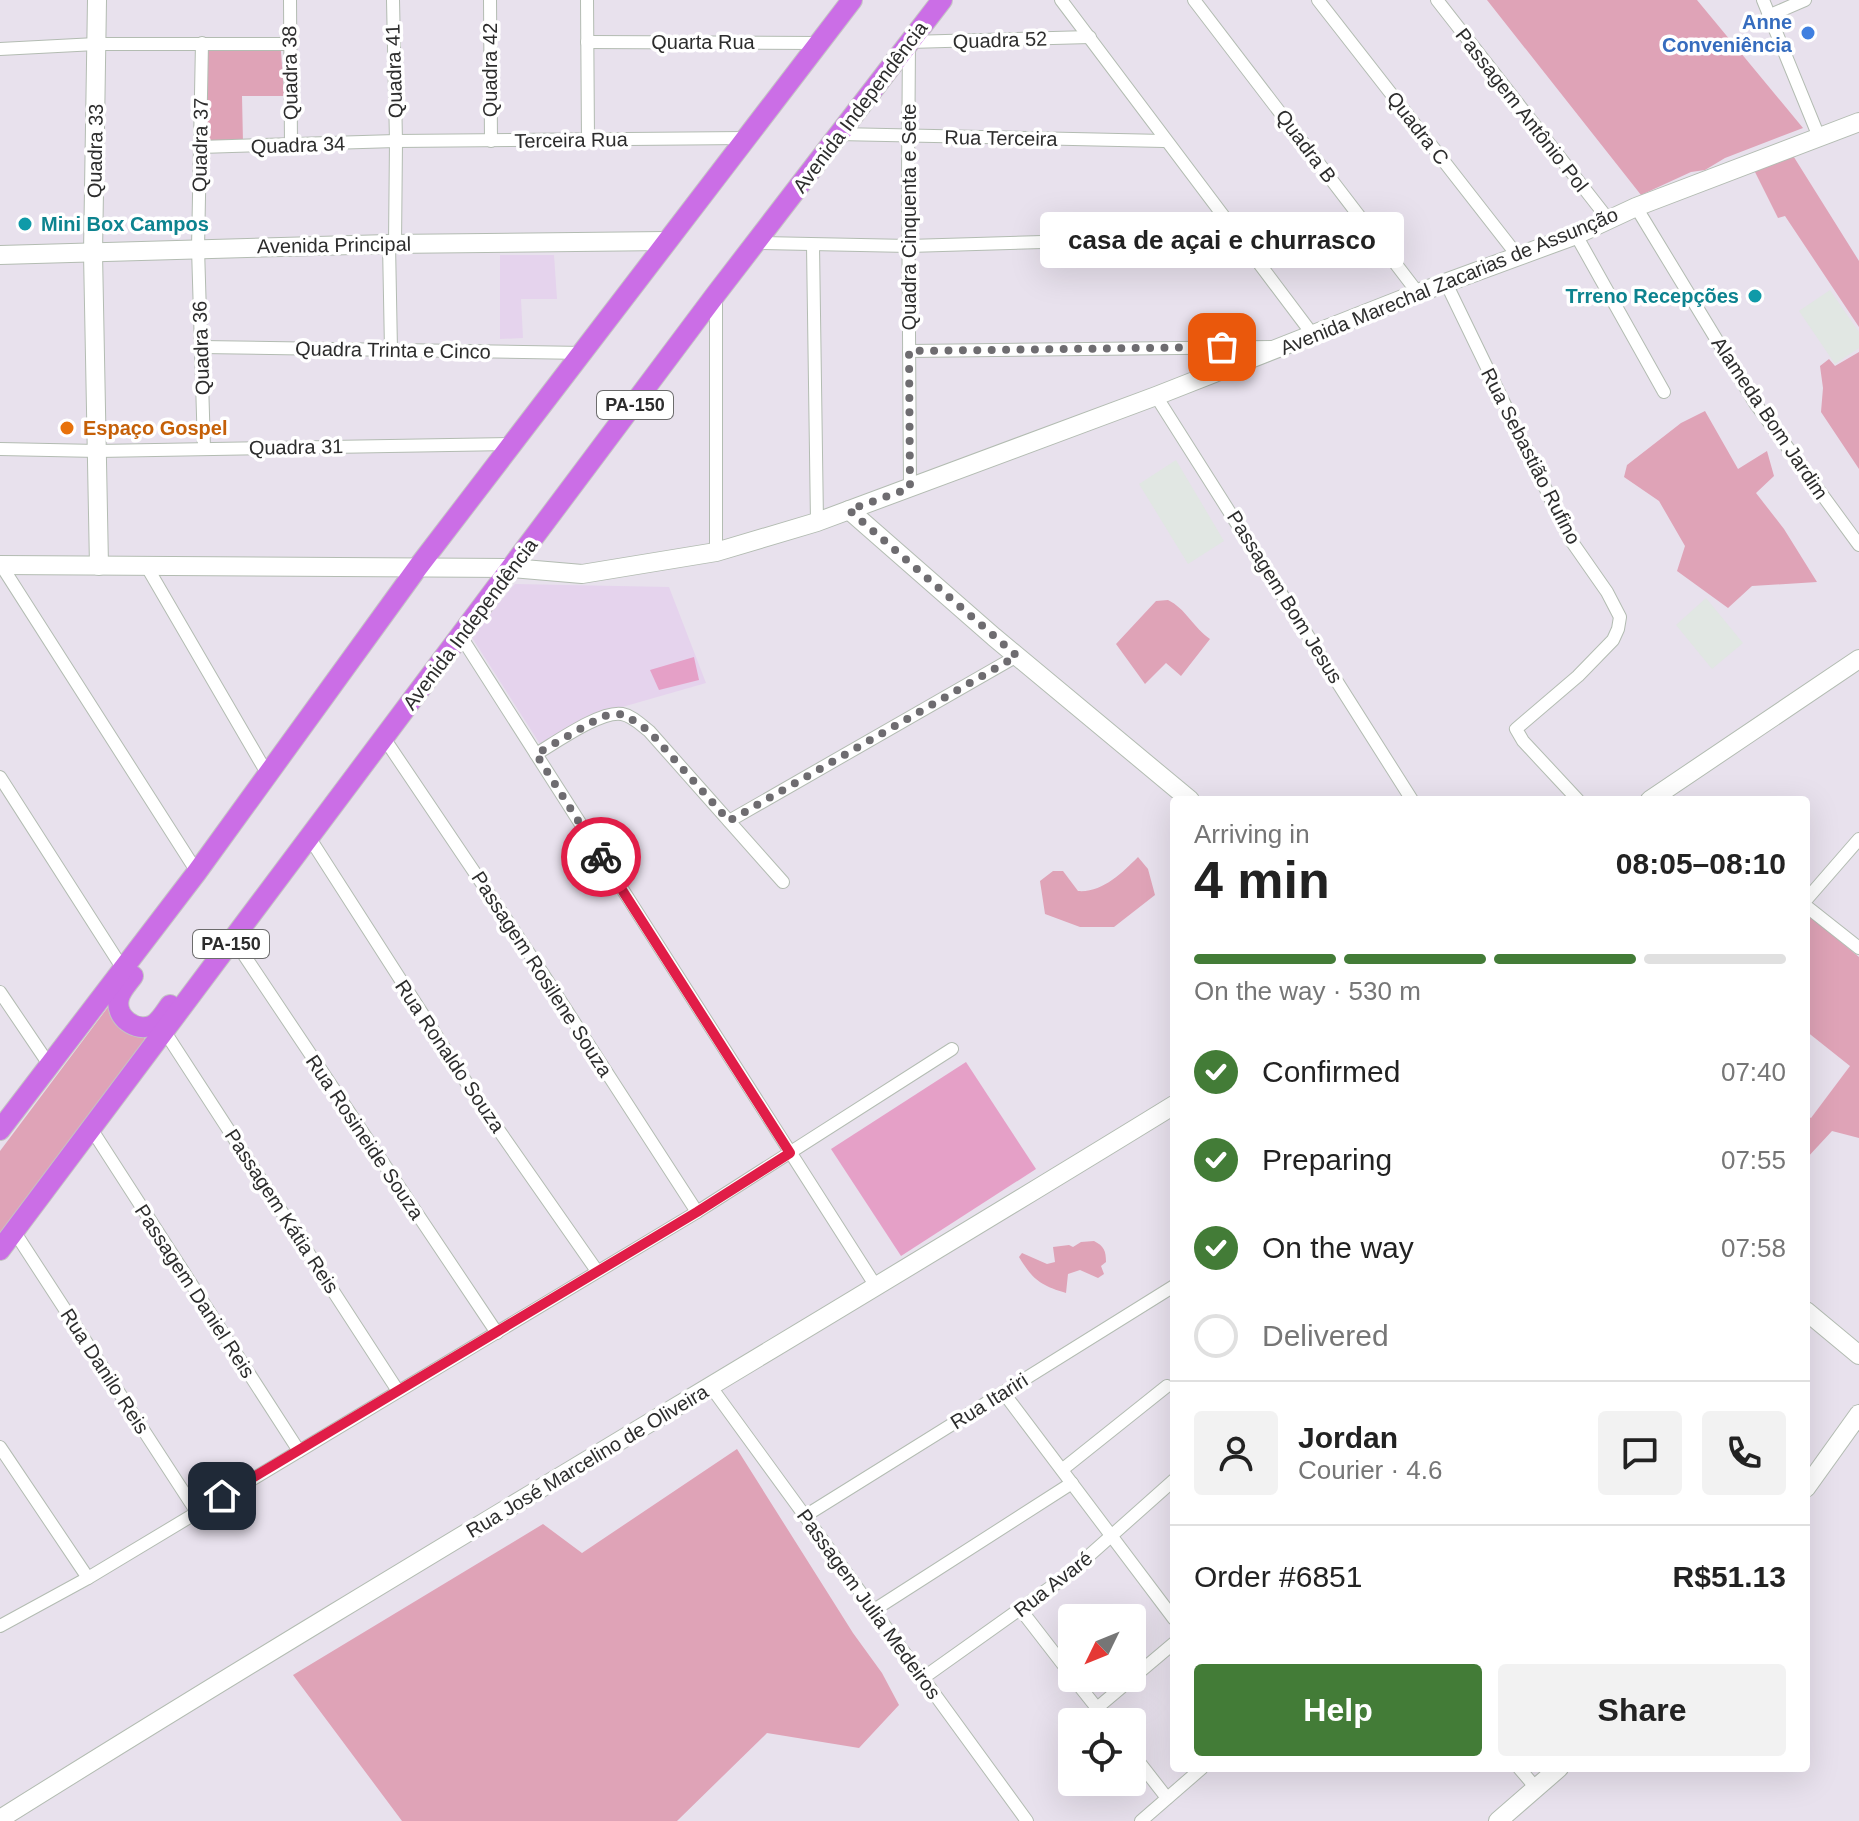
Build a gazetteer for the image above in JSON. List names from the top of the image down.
{
  "streets": {
    "main road": ["Avenida Independência", "PA-150"],
    "street": [
      "Quadra 52",
      "Quarta Rua",
      "Quadra 42",
      "Quadra 41",
      "Quadra 38",
      "Passagem Antônio Pol",
      "Quadra C",
      "Rua Terceira",
      "Terceira Rua",
      "Quadra 37",
      "Quadra 34",
      "Quadra B",
      "Quadra 33",
      "Quadra Cinquenta e Sete",
      "Avenida Principal",
      "Avenida Marechal Zacarias de Assunção",
      "Quadra 36",
      "Quadra Trinta e Cinco",
      "Alameda Bom Jardim",
      "Quadra 31",
      "Rua Sebastião Rufino",
      "Passagem Bom Jesus",
      "Passagem Rosilene Souza",
      "Rua Ronaldo Souza",
      "Rua Rosineide Souza",
      "Passagem Kátia Reis",
      "Passagem Daniel Reis",
      "Rua Danilo Reis",
      "Rua Itariri",
      "Rua José Marcelino de Oliveira",
      "Rua Avaré",
      "Passagem Julia Medeiros"
    ]
  },
  "crossings": [
    ["Quadra 52", "Avenida Independência"],
    ["Quadra 52", "Quadra Cinquenta e Sete"],
    ["Quadra 42", "Terceira Rua"],
    ["Quadra 41", "Terceira Rua"],
    ["Quadra 41", "Quadra 34"],
    ["Quadra 41", "Avenida Principal"],
    ["Quadra 38", "Quadra 34"],
    ["Avenida Independência", "Rua Terceira"],
    ["Avenida Independência", "Quadra Cinquenta e Sete"],
    ["Avenida Independência", "Avenida Marechal Zacarias de Assunção"],
    ["Avenida Independência", "Passagem Rosilene Souza"],
    ["Avenida Independência", "Rua Ronaldo Souza"],
    ["Avenida Independência", "Rua Rosineide Souza"],
    ["Avenida Independência", "Passagem Kátia Reis"],
    ["Avenida Independência", "Passagem Daniel Reis"],
    ["Avenida Independência", "Rua Danilo Reis"],
    ["Passagem Antônio Pol", "Avenida Marechal Zacarias de Assunção"],
    ["Quadra C", "Avenida Marechal Zacarias de Assunção"],
    ["Rua Terceira", "Quadra Cinquenta e Sete"],
    ["Terceira Rua", "Quadra 34"],
    ["Quadra 37", "Quadra 34"],
    ["Quadra 37", "Avenida Principal"],
    ["Quadra 37", "Quadra 36"],
    ["Quadra B", "Avenida Marechal Zacarias de Assunção"],
    ["Quadra 33", "Avenida Principal"],
    ["Quadra 33", "Quadra 31"],
    ["Quadra Cinquenta e Sete", "Avenida Marechal Zacarias de Assunção"],
    ["Avenida Principal", "Quadra 36"],
    ["Avenida Marechal Zacarias de Assunção", "Alameda Bom Jardim"],
    ["Avenida Marechal Zacarias de Assunção", "Rua Sebastião Rufino"],
    ["Avenida Marechal Zacarias de Assunção", "Passagem Bom Jesus"],
    ["Quadra 36", "Quadra Trinta e Cinco"],
    ["Quadra 36", "Quadra 31"],
    ["Rua Itariri", "Passagem Julia Medeiros"],
    ["Rua José Marcelino de Oliveira", "Passagem Julia Medeiros"],
    ["Rua Avaré", "Passagem Julia Medeiros"]
  ],
  "places": [
    "Anne Conveniência",
    "Mini Box Campos",
    "Trreno Recepções",
    "casa de açai e churrasco",
    "Espaço Gospel"
  ],
  "north": "bottom left",
  "page": {
    "bubble": "casa de açai e churrasco",
    "heading": ["4 min", "Arriving in", "08:05–08:10"],
    "panel": [
      "Jordan",
      "Courier · 4.6",
      "Order #6851",
      "R$51.13"
    ],
    "bar": "On the way · 530 m",
    "list": [
      ["Confirmed", "07:40"],
      ["Preparing", "07:55"],
      ["On the way", "07:58"],
      "Delivered"
    ],
    "buttons": ["Help", "Share"]
  }
}
